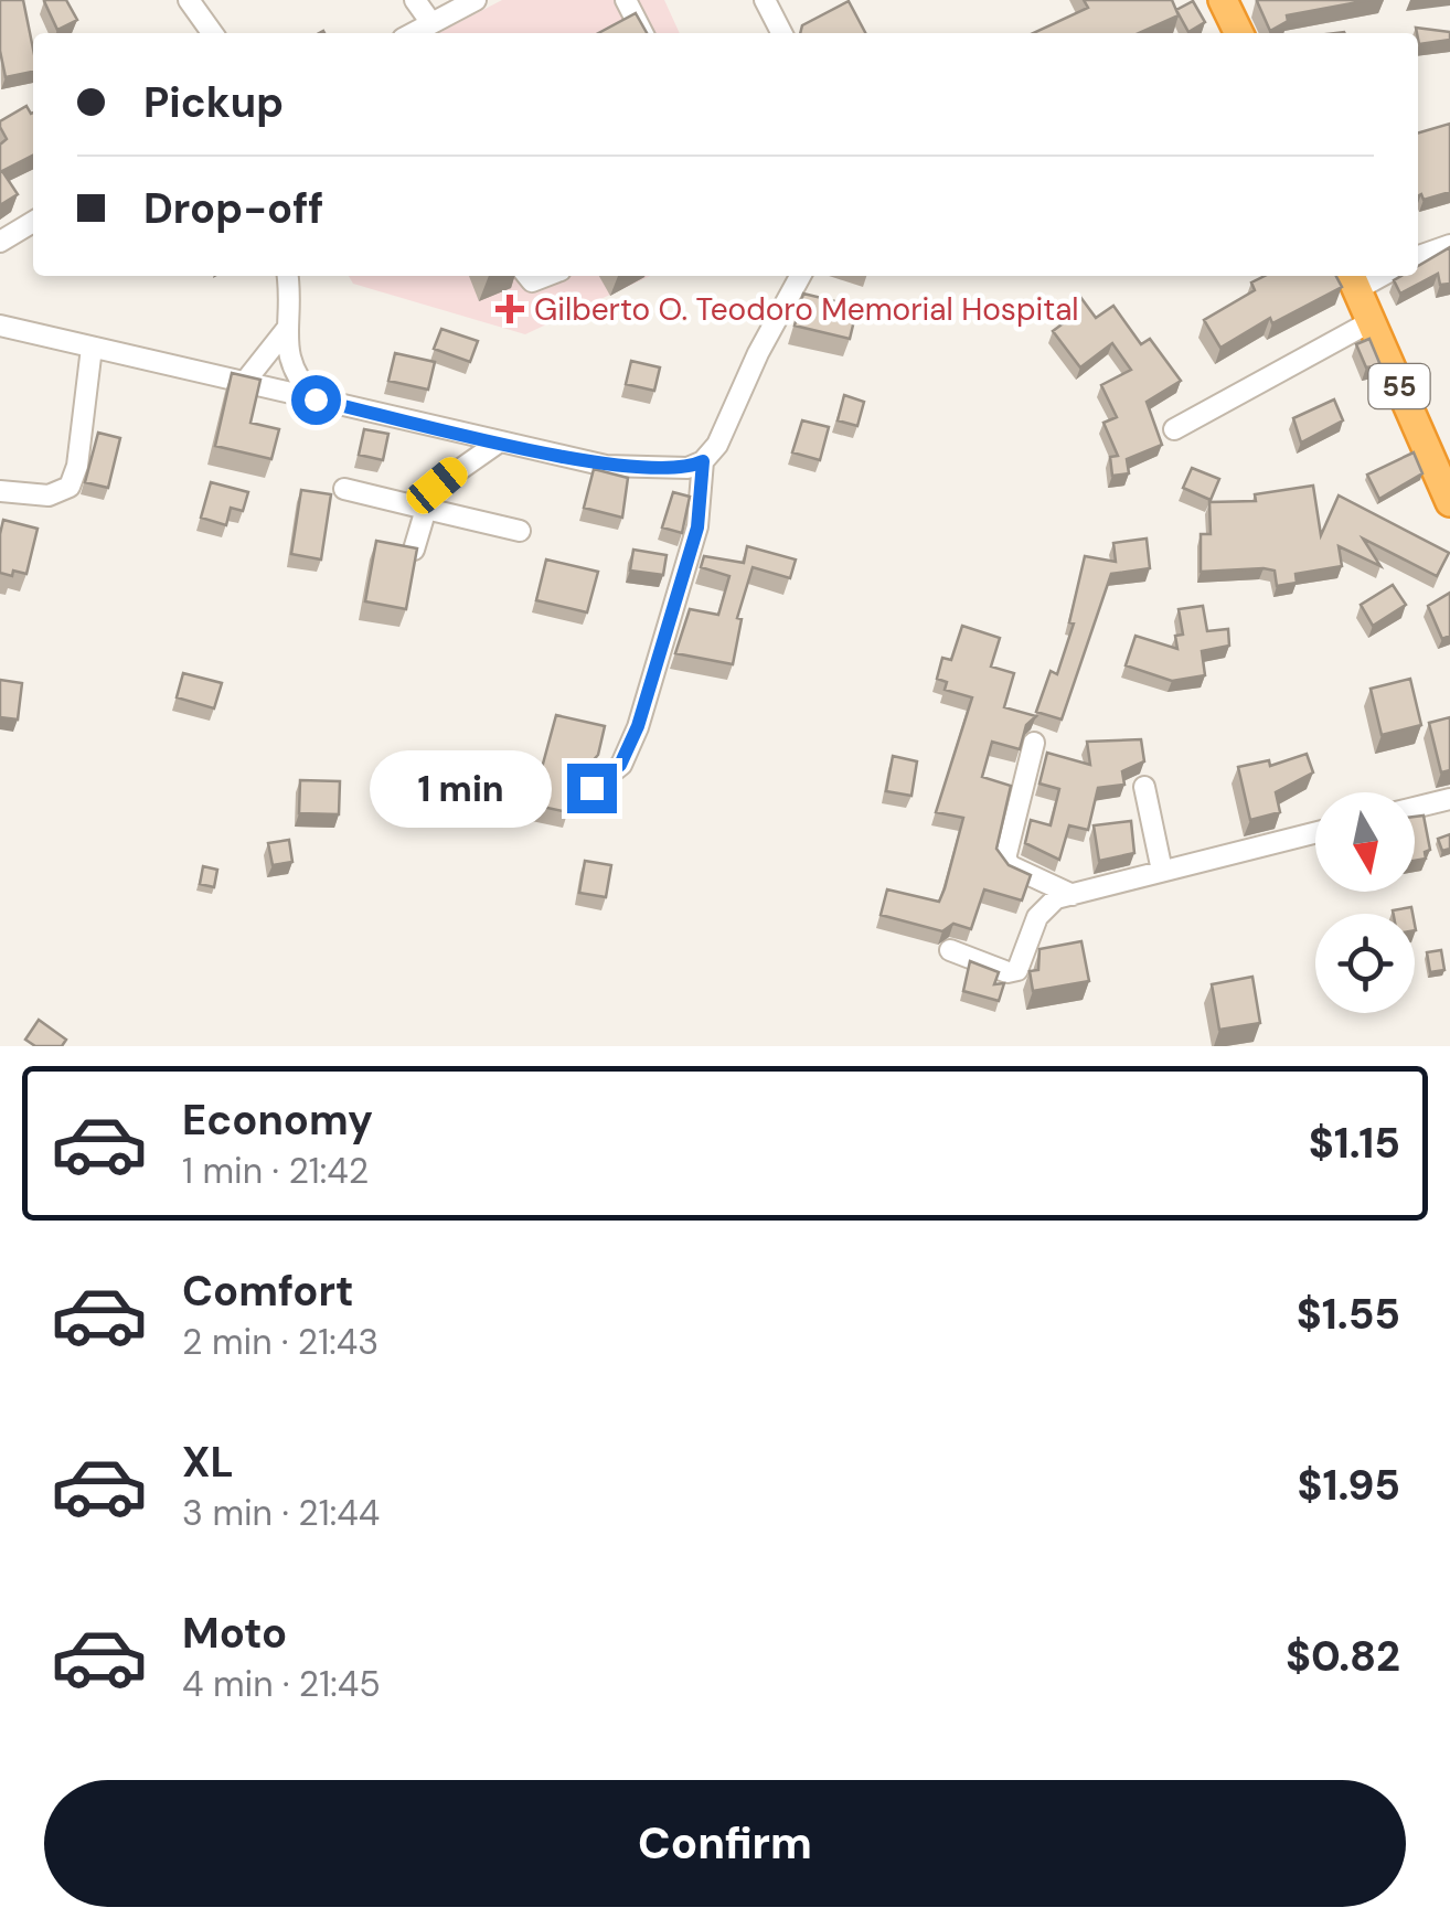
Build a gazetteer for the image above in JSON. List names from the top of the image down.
{
  "streets": {
    "highway": ["55"]
  },
  "places": {
    "health": ["Gilberto O. Teodoro Memorial Hospital"]
  },
  "north": "bottom",
  "page": {
    "banner": ["Pickup", "Drop-off"],
    "bubble": "1 min",
    "list": [
      {
        "name": "Economy",
        "note": "1 min · 21:42",
        "value": "$1.15"
      },
      {
        "name": "Comfort",
        "note": "2 min · 21:43",
        "value": "$1.55"
      },
      {
        "name": "XL",
        "note": "3 min · 21:44",
        "value": "$1.95"
      },
      {
        "name": "Moto",
        "note": "4 min · 21:45",
        "value": "$0.82"
      }
    ],
    "buttons": "Confirm"
  }
}
